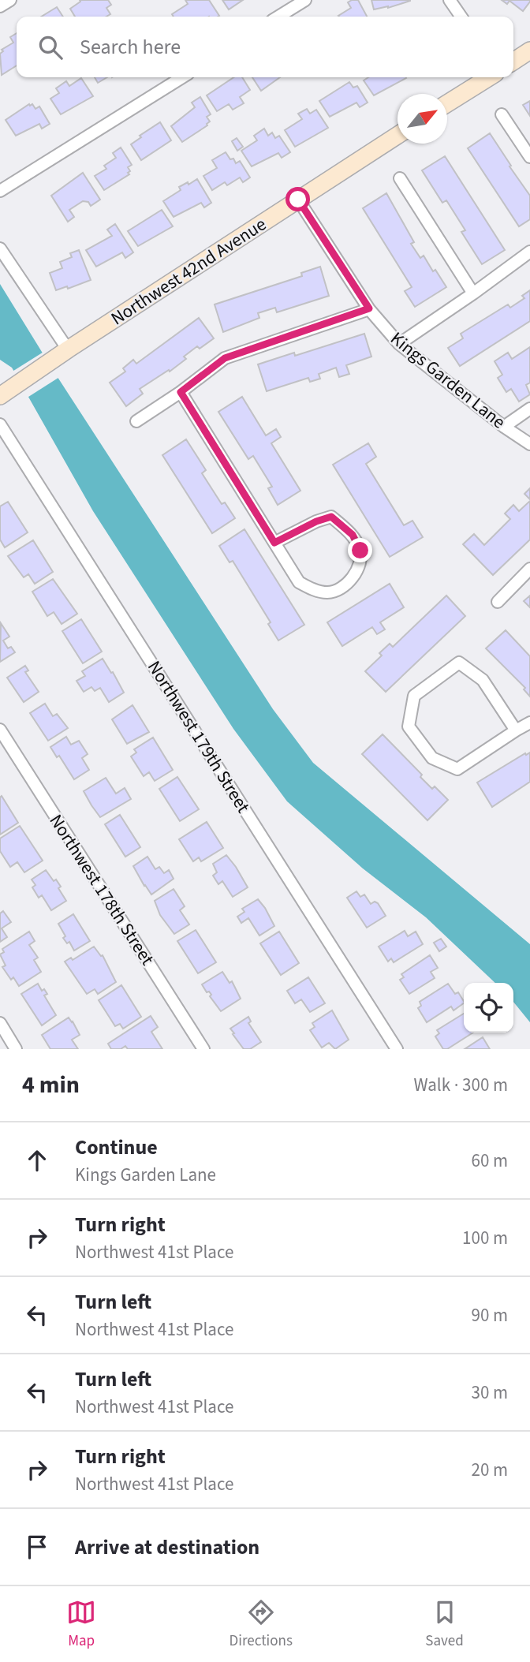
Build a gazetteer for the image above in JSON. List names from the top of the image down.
{
  "streets": {
    "street": [
      "Northwest 42nd Avenue",
      "Kings Garden Lane",
      "Northwest 179th Street",
      "Northwest 178th Street"
    ]
  },
  "crossings": [
    ["Northwest 42nd Avenue", "Kings Garden Lane"]
  ],
  "north": "top right",
  "page": {
    "search": "Search here",
    "heading": ["4 min", "Walk · 300 m"],
    "list": [
      ["Continue", "Kings Garden Lane", "60 m"],
      ["Turn right", "Northwest 41st Place", "100 m"],
      ["Turn left", "Northwest 41st Place", "90 m"],
      ["Turn left", "Northwest 41st Place", "30 m"],
      ["Turn right", "Northwest 41st Place", "20 m"],
      "Arrive at destination"
    ],
    "nav": ["Map", "Directions", "Saved"]
  }
}
